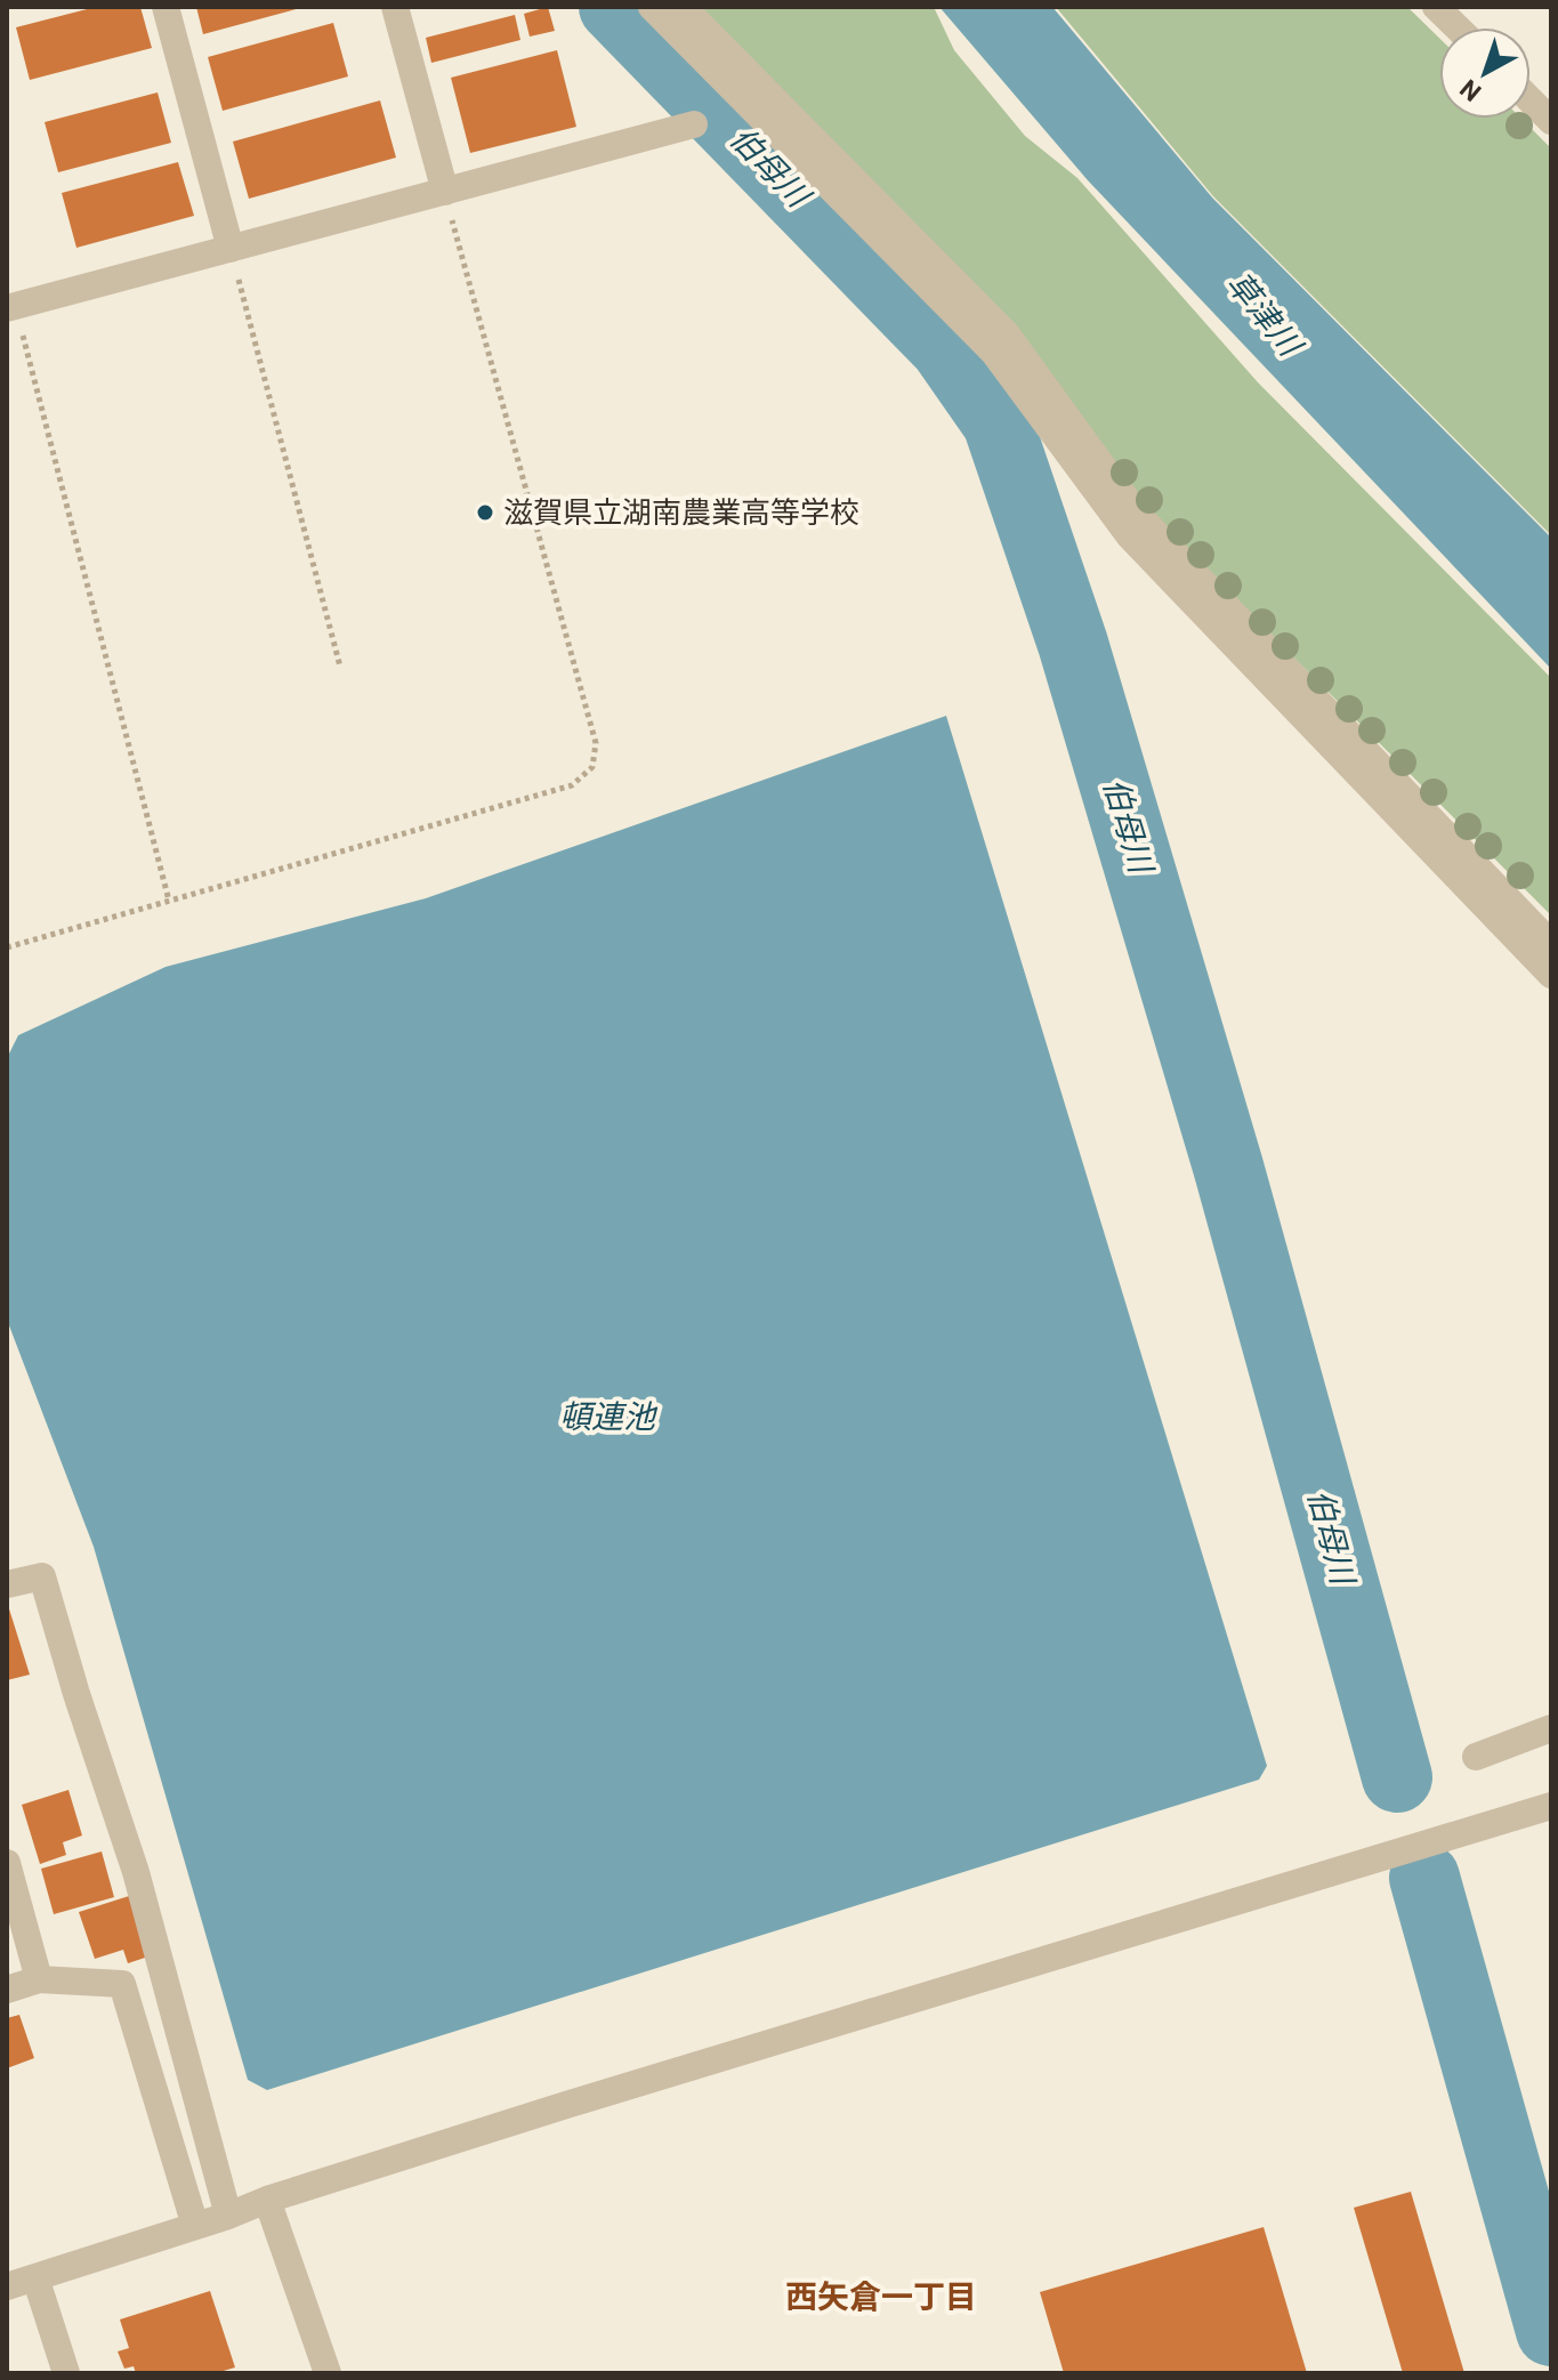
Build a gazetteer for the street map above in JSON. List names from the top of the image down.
{
  "districts": ["西矢倉一丁目"],
  "water": ["伯母川", "草津川", "頓連池"],
  "places": ["滋賀県立湖南農業高等学校"],
  "north": "bottom left"
}
